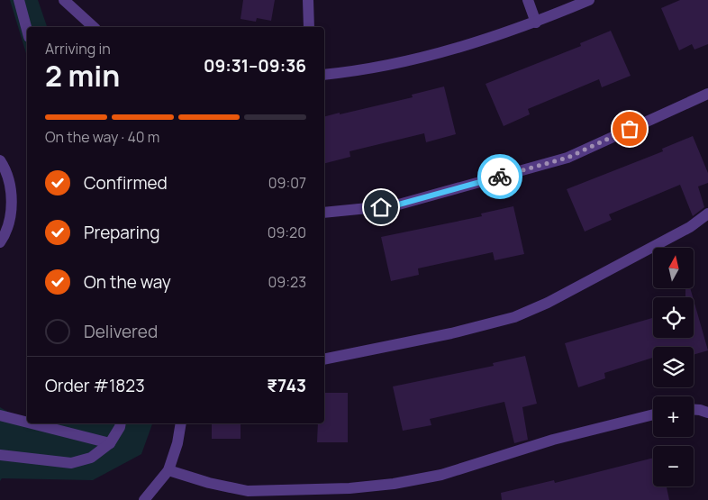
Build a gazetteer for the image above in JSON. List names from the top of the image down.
{
  "north": "top",
  "page": {
    "heading": ["2 min", "Arriving in", "09:31–09:36"],
    "panel": ["Order #1823", "₹743"],
    "bar": "On the way · 40 m",
    "list": [
      ["Confirmed", "09:07"],
      ["Preparing", "09:20"],
      ["On the way", "09:23"],
      "Delivered"
    ],
    "map_buttons": ["+", "−"]
  }
}
